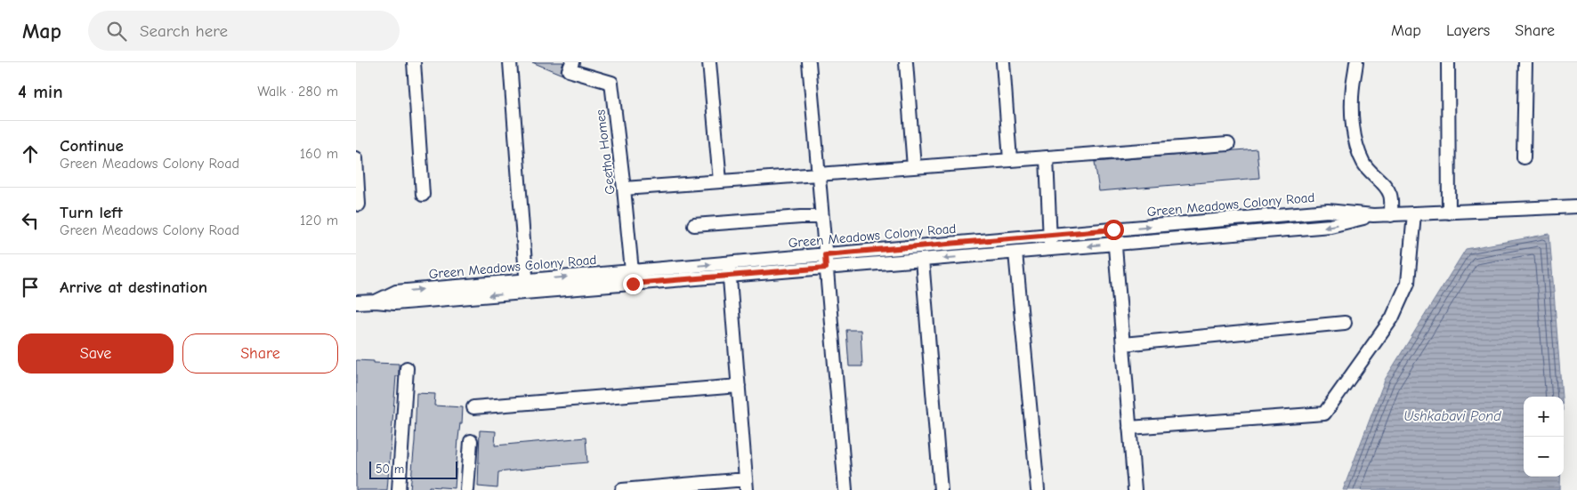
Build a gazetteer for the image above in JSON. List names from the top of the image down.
{
  "streets": {
    "street": ["Geetha Homes", "Green Meadows Colony Road"]
  },
  "crossings": [
    ["Geetha Homes", "Green Meadows Colony Road"]
  ],
  "water": ["Ushkabavi Pond"],
  "scale_bar": "50 m",
  "page": {
    "header": "Map",
    "search": "Search here",
    "nav": ["Map", "Layers", "Share"],
    "heading": ["4 min", "Walk · 280 m"],
    "list": [
      ["Continue", "Green Meadows Colony Road", "160 m"],
      ["Turn left", "Green Meadows Colony Road", "120 m"],
      "Arrive at destination"
    ],
    "buttons": ["Save", "Share"],
    "map_buttons": ["+", "−"],
    "scale": "50 m"
  }
}
